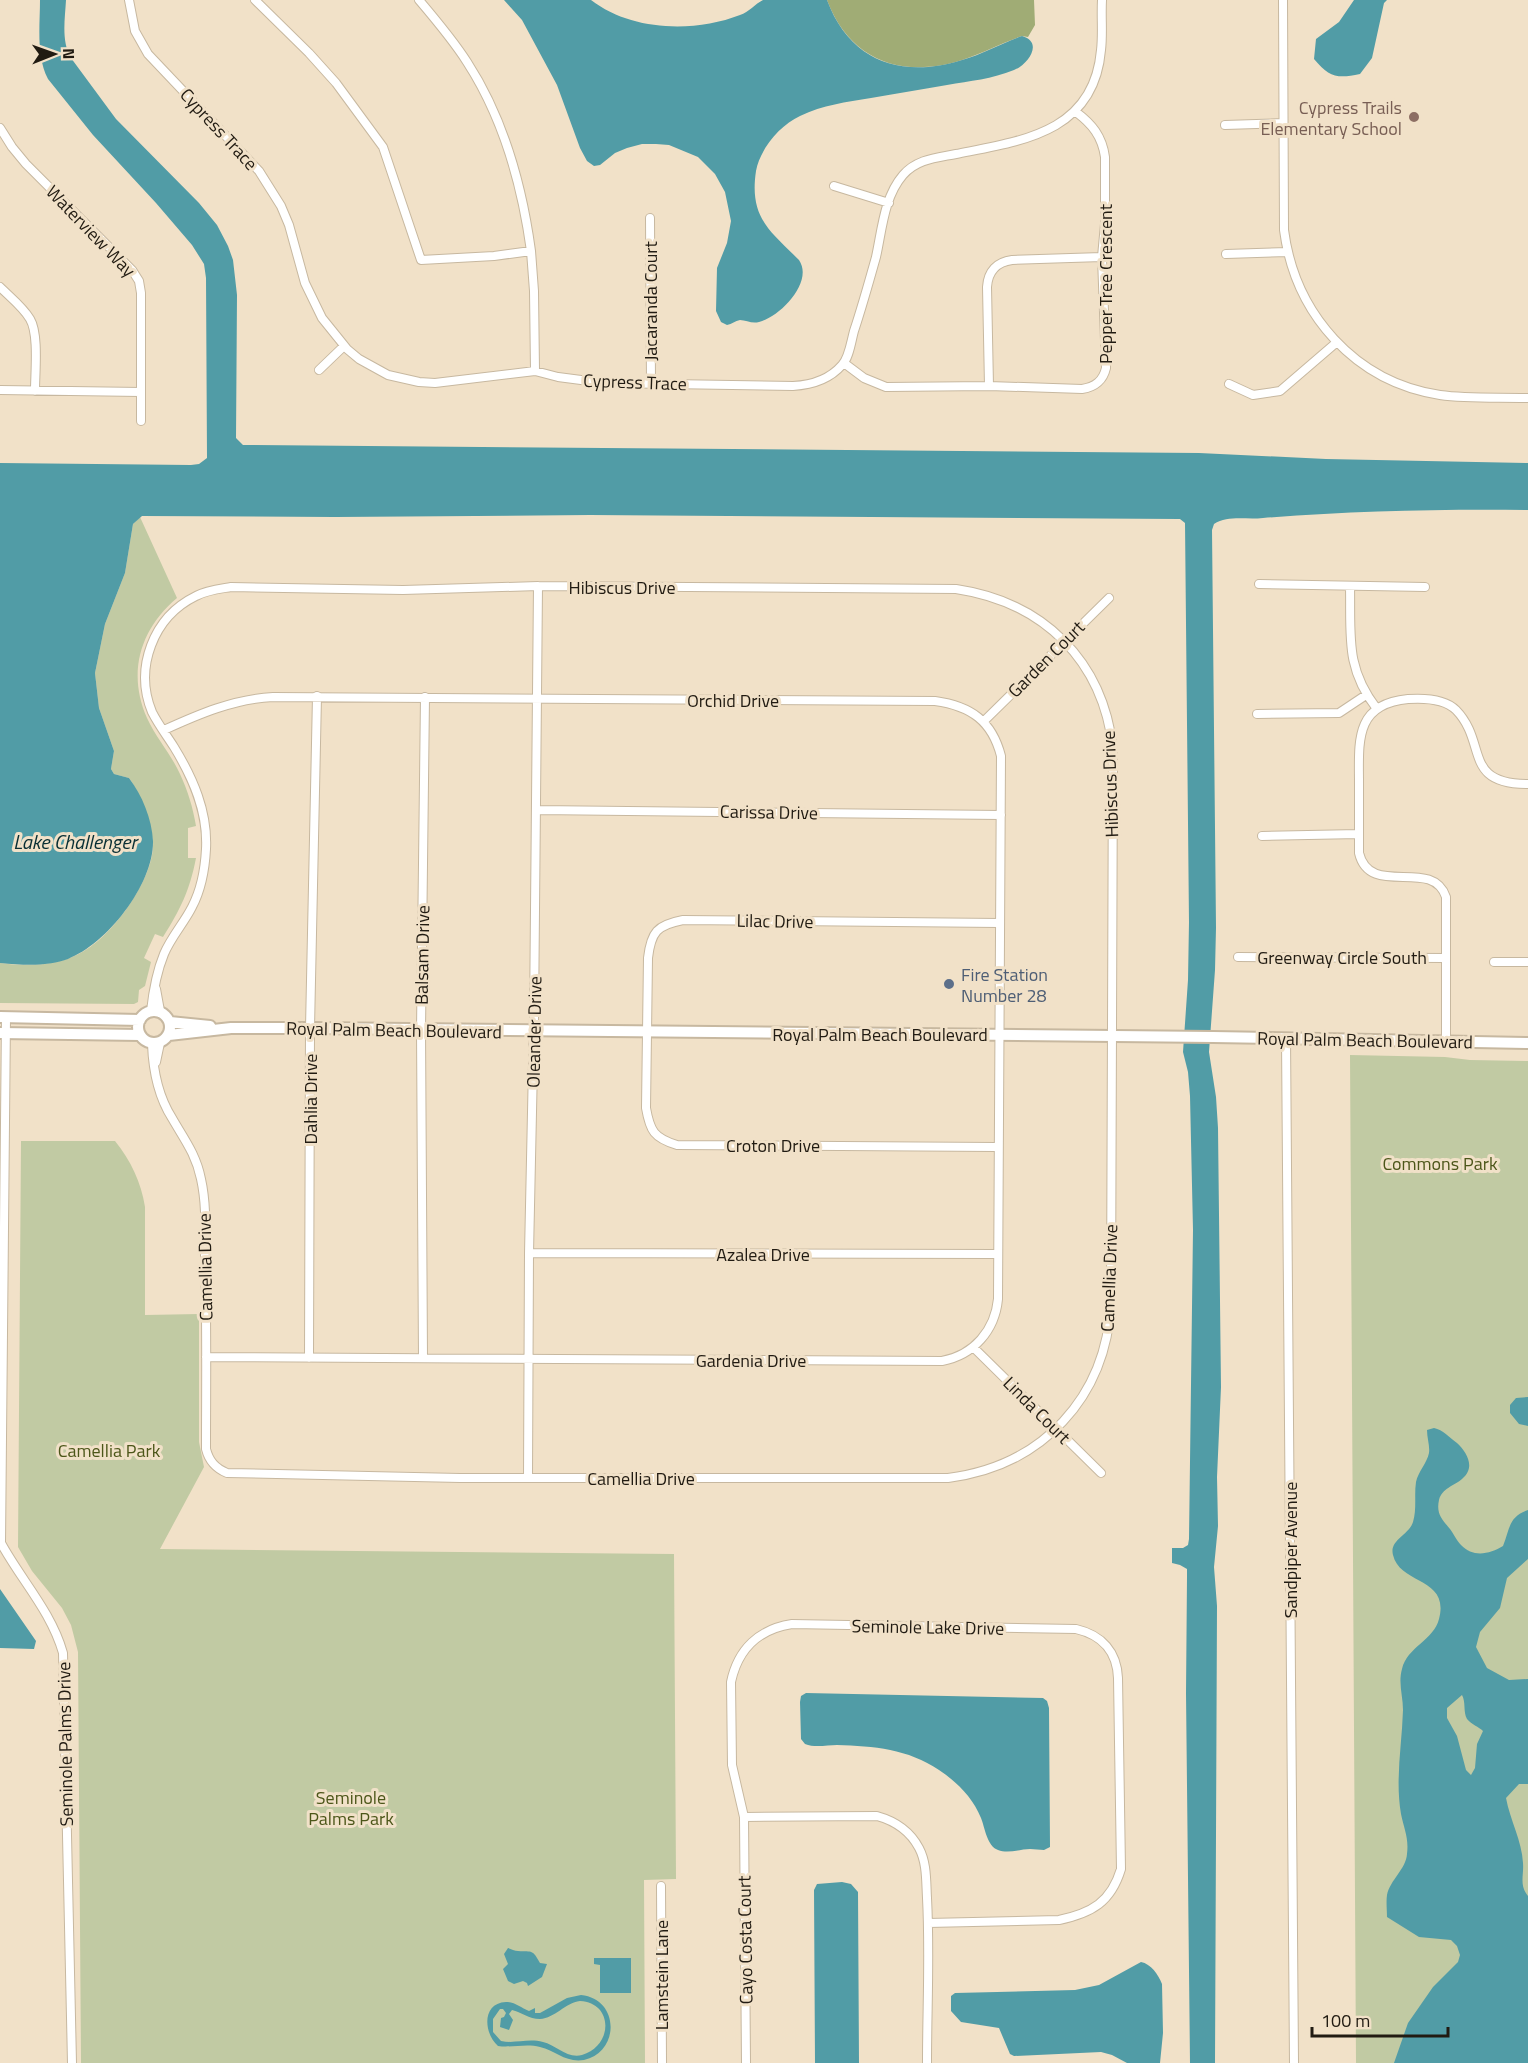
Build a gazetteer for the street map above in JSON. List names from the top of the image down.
{
  "streets": {
    "street": [
      "Cypress Trace",
      "Waterview Way",
      "Pepper Tree Crescent",
      "Jacaranda Court",
      "Hibiscus Drive",
      "Garden Court",
      "Orchid Drive",
      "Carissa Drive",
      "Lilac Drive",
      "Balsam Drive",
      "Greenway Circle South",
      "Royal Palm Beach Boulevard",
      "Oleander Drive",
      "Dahlia Drive",
      "Croton Drive",
      "Azalea Drive",
      "Camellia Drive",
      "Gardenia Drive",
      "Linda Court",
      "Sandpiper Avenue",
      "Seminole Lake Drive",
      "Seminole Palms Drive",
      "Cayo Costa Court",
      "Lamstein Lane"
    ]
  },
  "crossings": [
    ["Cypress Trace", "Pepper Tree Crescent"],
    ["Cypress Trace", "Jacaranda Court"],
    ["Hibiscus Drive", "Garden Court"],
    ["Hibiscus Drive", "Orchid Drive"],
    ["Hibiscus Drive", "Royal Palm Beach Boulevard"],
    ["Hibiscus Drive", "Oleander Drive"],
    ["Hibiscus Drive", "Camellia Drive"],
    ["Garden Court", "Orchid Drive"],
    ["Orchid Drive", "Carissa Drive"],
    ["Orchid Drive", "Lilac Drive"],
    ["Orchid Drive", "Balsam Drive"],
    ["Orchid Drive", "Royal Palm Beach Boulevard"],
    ["Orchid Drive", "Oleander Drive"],
    ["Orchid Drive", "Dahlia Drive"],
    ["Orchid Drive", "Gardenia Drive"],
    ["Carissa Drive", "Oleander Drive"],
    ["Lilac Drive", "Royal Palm Beach Boulevard"],
    ["Lilac Drive", "Croton Drive"],
    ["Balsam Drive", "Royal Palm Beach Boulevard"],
    ["Balsam Drive", "Gardenia Drive"],
    ["Royal Palm Beach Boulevard", "Oleander Drive"],
    ["Royal Palm Beach Boulevard", "Dahlia Drive"],
    ["Royal Palm Beach Boulevard", "Croton Drive"],
    ["Royal Palm Beach Boulevard", "Camellia Drive"],
    ["Royal Palm Beach Boulevard", "Gardenia Drive"],
    ["Royal Palm Beach Boulevard", "Sandpiper Avenue"],
    ["Oleander Drive", "Azalea Drive"],
    ["Oleander Drive", "Camellia Drive"],
    ["Oleander Drive", "Gardenia Drive"],
    ["Dahlia Drive", "Gardenia Drive"],
    ["Croton Drive", "Gardenia Drive"],
    ["Azalea Drive", "Gardenia Drive"],
    ["Camellia Drive", "Gardenia Drive"],
    ["Camellia Drive", "Linda Court"],
    ["Gardenia Drive", "Linda Court"],
    ["Seminole Lake Drive", "Cayo Costa Court"]
  ],
  "water": ["Lake Challenger"],
  "parks": ["Commons Park", "Camellia Park", "Seminole Palms Park"],
  "places": ["Cypress Trails Elementary School", "Fire Station Number 28"],
  "scale_bar": "100 m",
  "north": "right"
}
